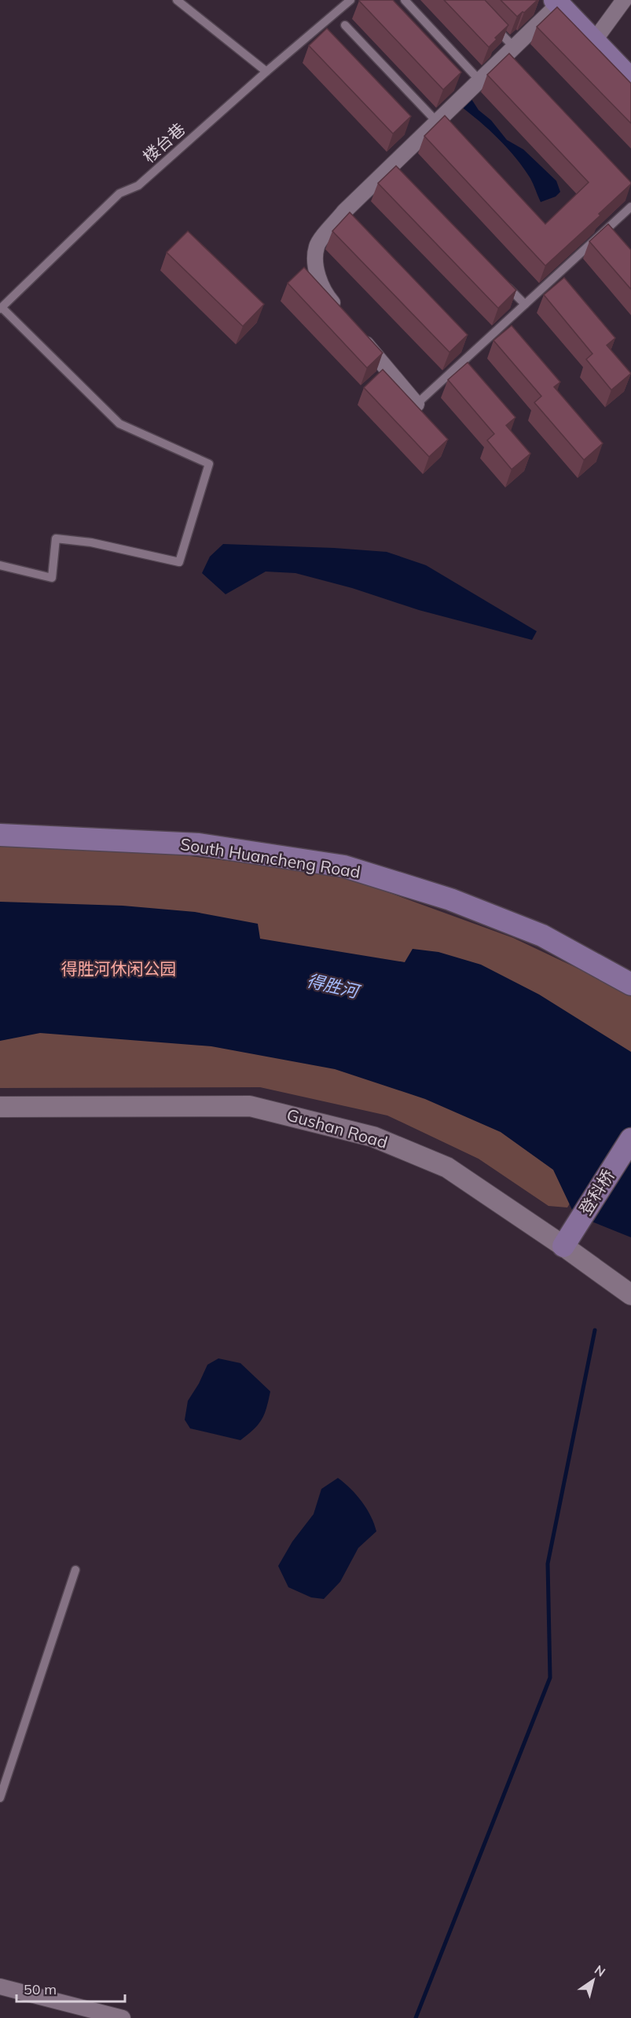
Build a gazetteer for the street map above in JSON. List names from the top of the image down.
{
  "streets": {
    "main road": ["South Huancheng Road", "登科桥"],
    "street": ["Gushan Road"],
    "lane": ["楼台巷"]
  },
  "crossings": [
    ["Gushan Road", "登科桥"]
  ],
  "water": ["得胜河"],
  "parks": ["得胜河休闲公园"],
  "scale_bar": "50 m",
  "north": "top right"
}
